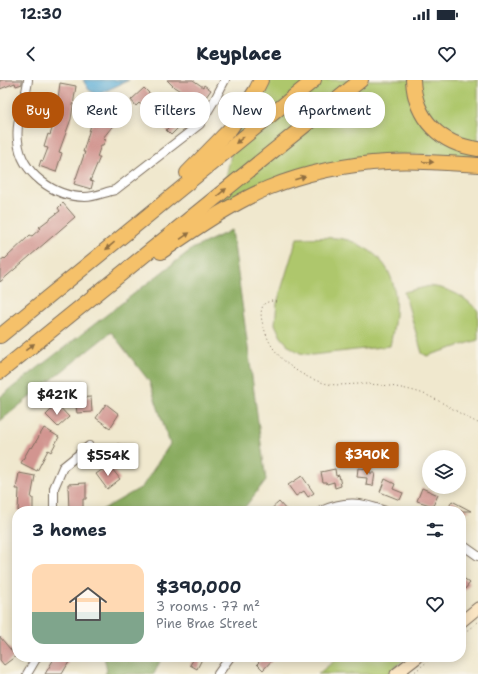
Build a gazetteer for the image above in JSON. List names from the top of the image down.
{
  "page": {
    "status": "12:30",
    "header": "Keyplace",
    "chip": [
      "Buy",
      "Rent",
      "Filters",
      "New",
      "Apartment"
    ],
    "price": ["$421K", "$390K", "$554K"],
    "heading": "3 homes",
    "list": [
      {
        "name": "$390,000",
        "note": "3 rooms · 77 m² · Pine Brae Street"
      }
    ]
  }
}
